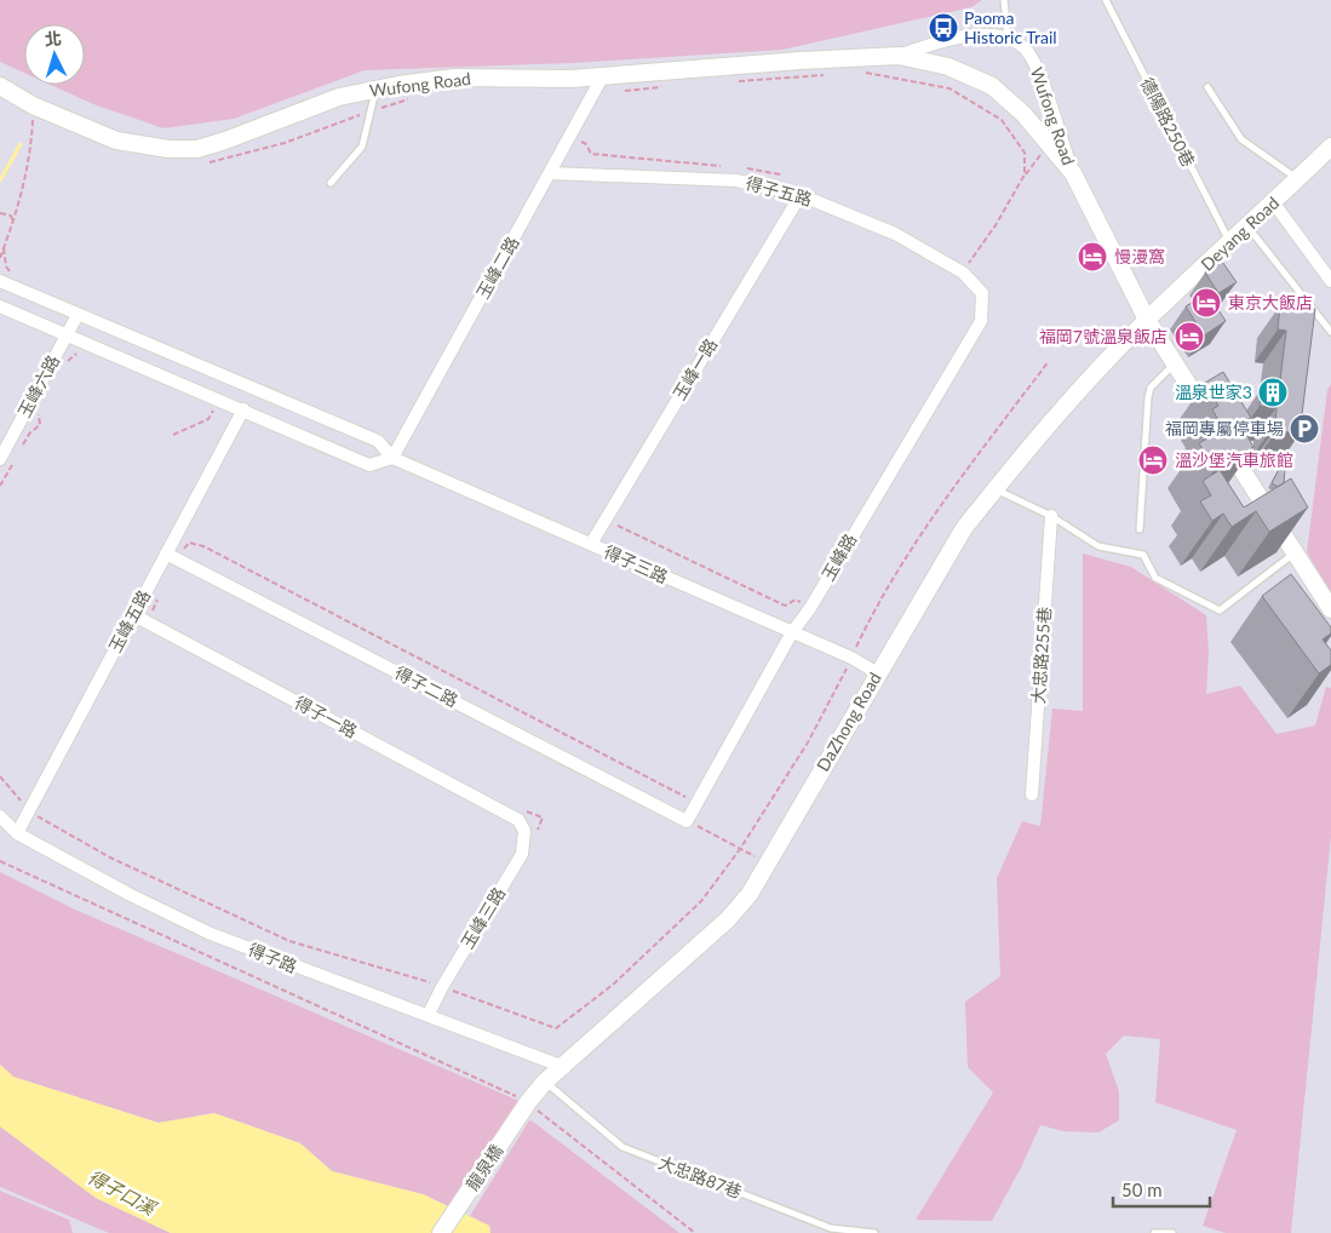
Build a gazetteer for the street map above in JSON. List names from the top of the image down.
{
  "streets": {
    "street": [
      "Wufong Road",
      "得子五路",
      "Deyang Road",
      "玉峰二路",
      "玉峰一路",
      "玉峰六路",
      "玉峰路",
      "得子三路",
      "玉峰五路",
      "大忠路255巷",
      "得子二路",
      "得子一路",
      "DaZhong Road",
      "玉峰三路",
      "得子路",
      "龍泉橋"
    ],
    "lane": ["德陽路250巷", "大忠路87巷"]
  },
  "crossings": [
    ["Wufong Road", "Deyang Road"],
    ["Wufong Road", "玉峰二路"],
    ["Wufong Road", "DaZhong Road"],
    ["德陽路250巷", "Deyang Road"],
    ["得子五路", "玉峰二路"],
    ["得子五路", "玉峰一路"],
    ["得子五路", "玉峰路"],
    ["Deyang Road", "DaZhong Road"],
    ["玉峰二路", "得子三路"],
    ["玉峰一路", "得子三路"],
    ["玉峰路", "得子三路"],
    ["玉峰路", "得子二路"],
    ["得子三路", "DaZhong Road"],
    ["玉峰五路", "得子二路"],
    ["玉峰五路", "得子一路"],
    ["玉峰五路", "得子路"],
    ["得子一路", "玉峰三路"],
    ["DaZhong Road", "得子路"],
    ["DaZhong Road", "龍泉橋"],
    ["DaZhong Road", "大忠路87巷"],
    ["玉峰三路", "得子路"]
  ],
  "water": ["得子口溪"],
  "places": {
    "bus stop": ["Paoma Historic Trail"],
    "hotel": [
      "慢漫窩",
      "東京大飯店",
      "福岡7號溫泉飯店",
      "溫沙堡汽車旅館"
    ],
    "building": ["溫泉世家3"],
    "parking": ["福岡專屬停車場"]
  },
  "scale_bar": "50 m",
  "north": "top"
}
